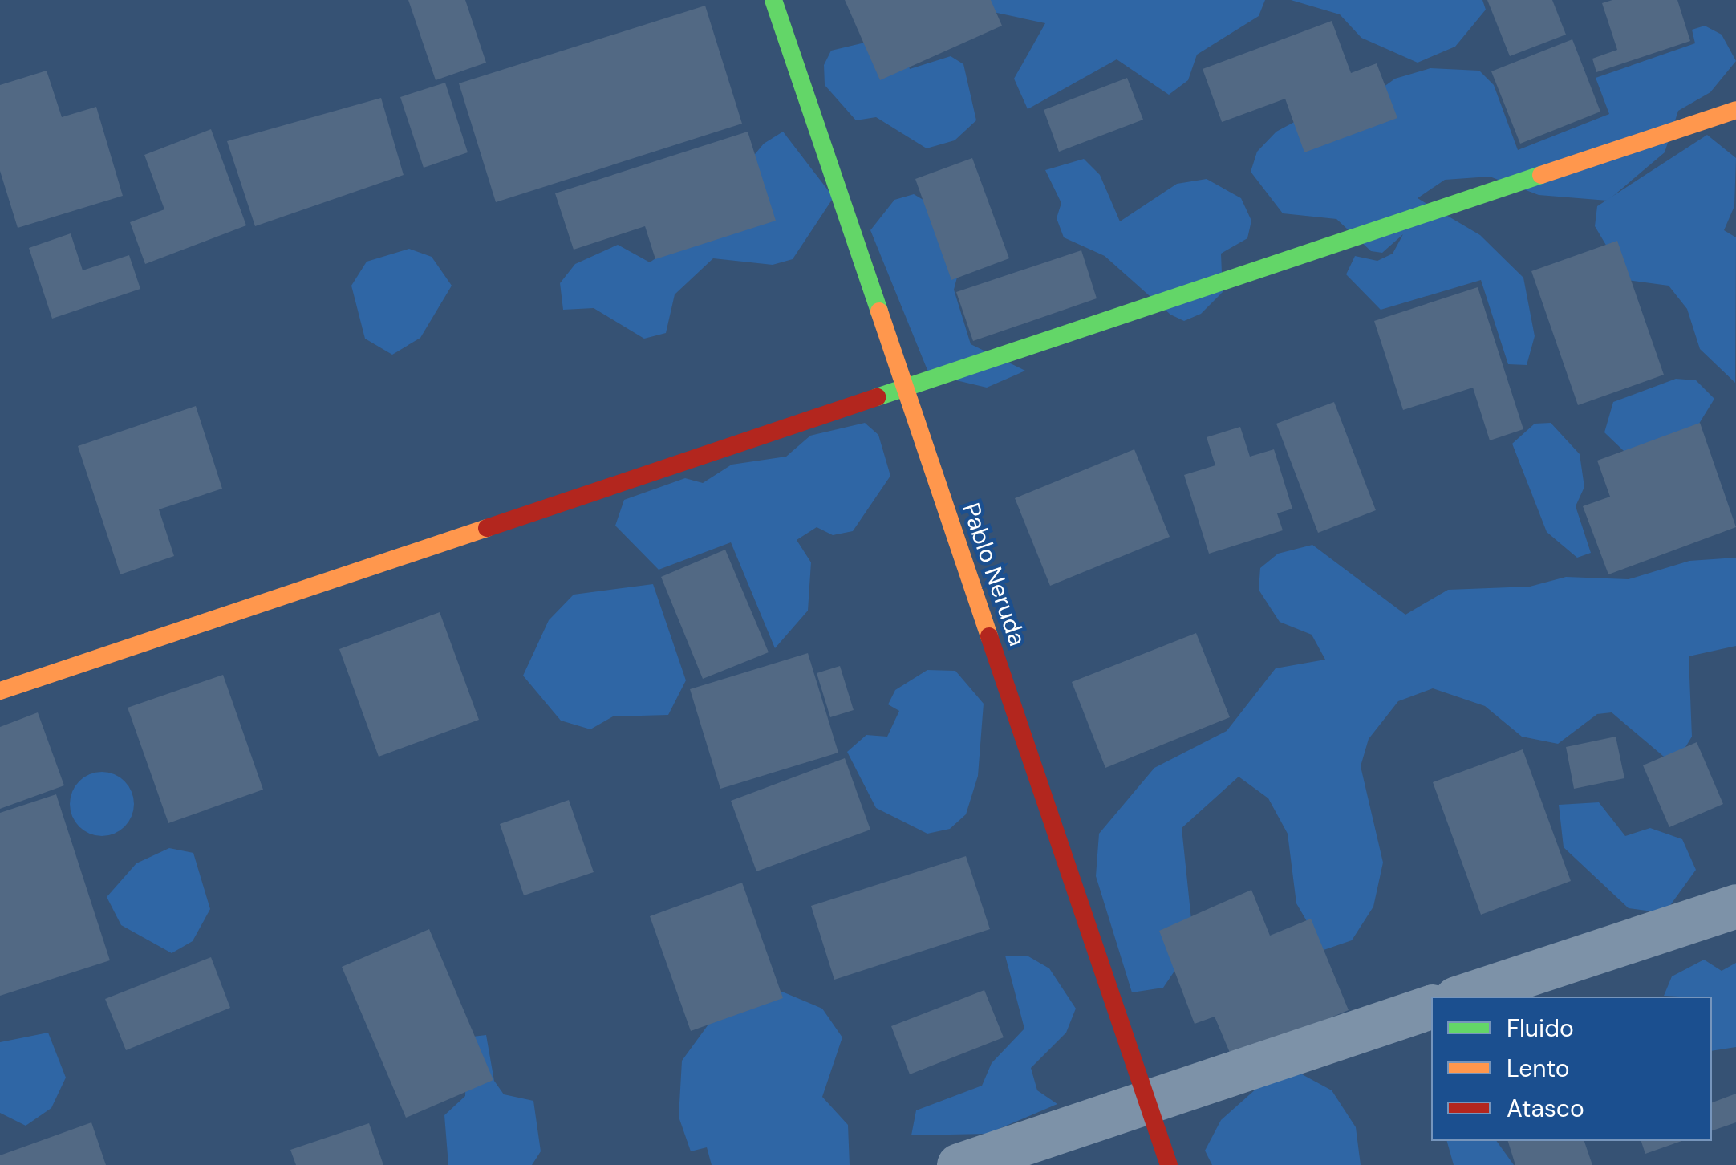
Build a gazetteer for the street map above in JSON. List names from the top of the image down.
{
  "streets": {
    "street": ["Pablo Neruda"]
  },
  "legend": ["Fluido", "Lento", "Atasco"]
}
